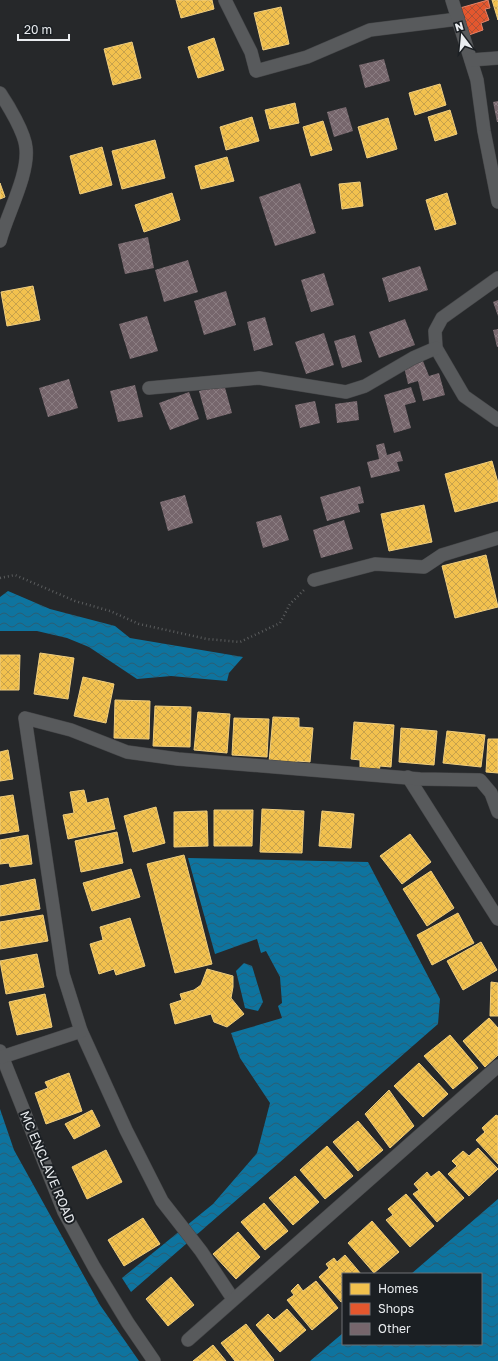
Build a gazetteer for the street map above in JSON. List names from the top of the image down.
{
  "streets": {
    "street": ["MC ENCLAVE ROAD"]
  },
  "legend": ["Homes", "Shops", "Other"],
  "scale_bar": "20 m",
  "north": "top"
}
